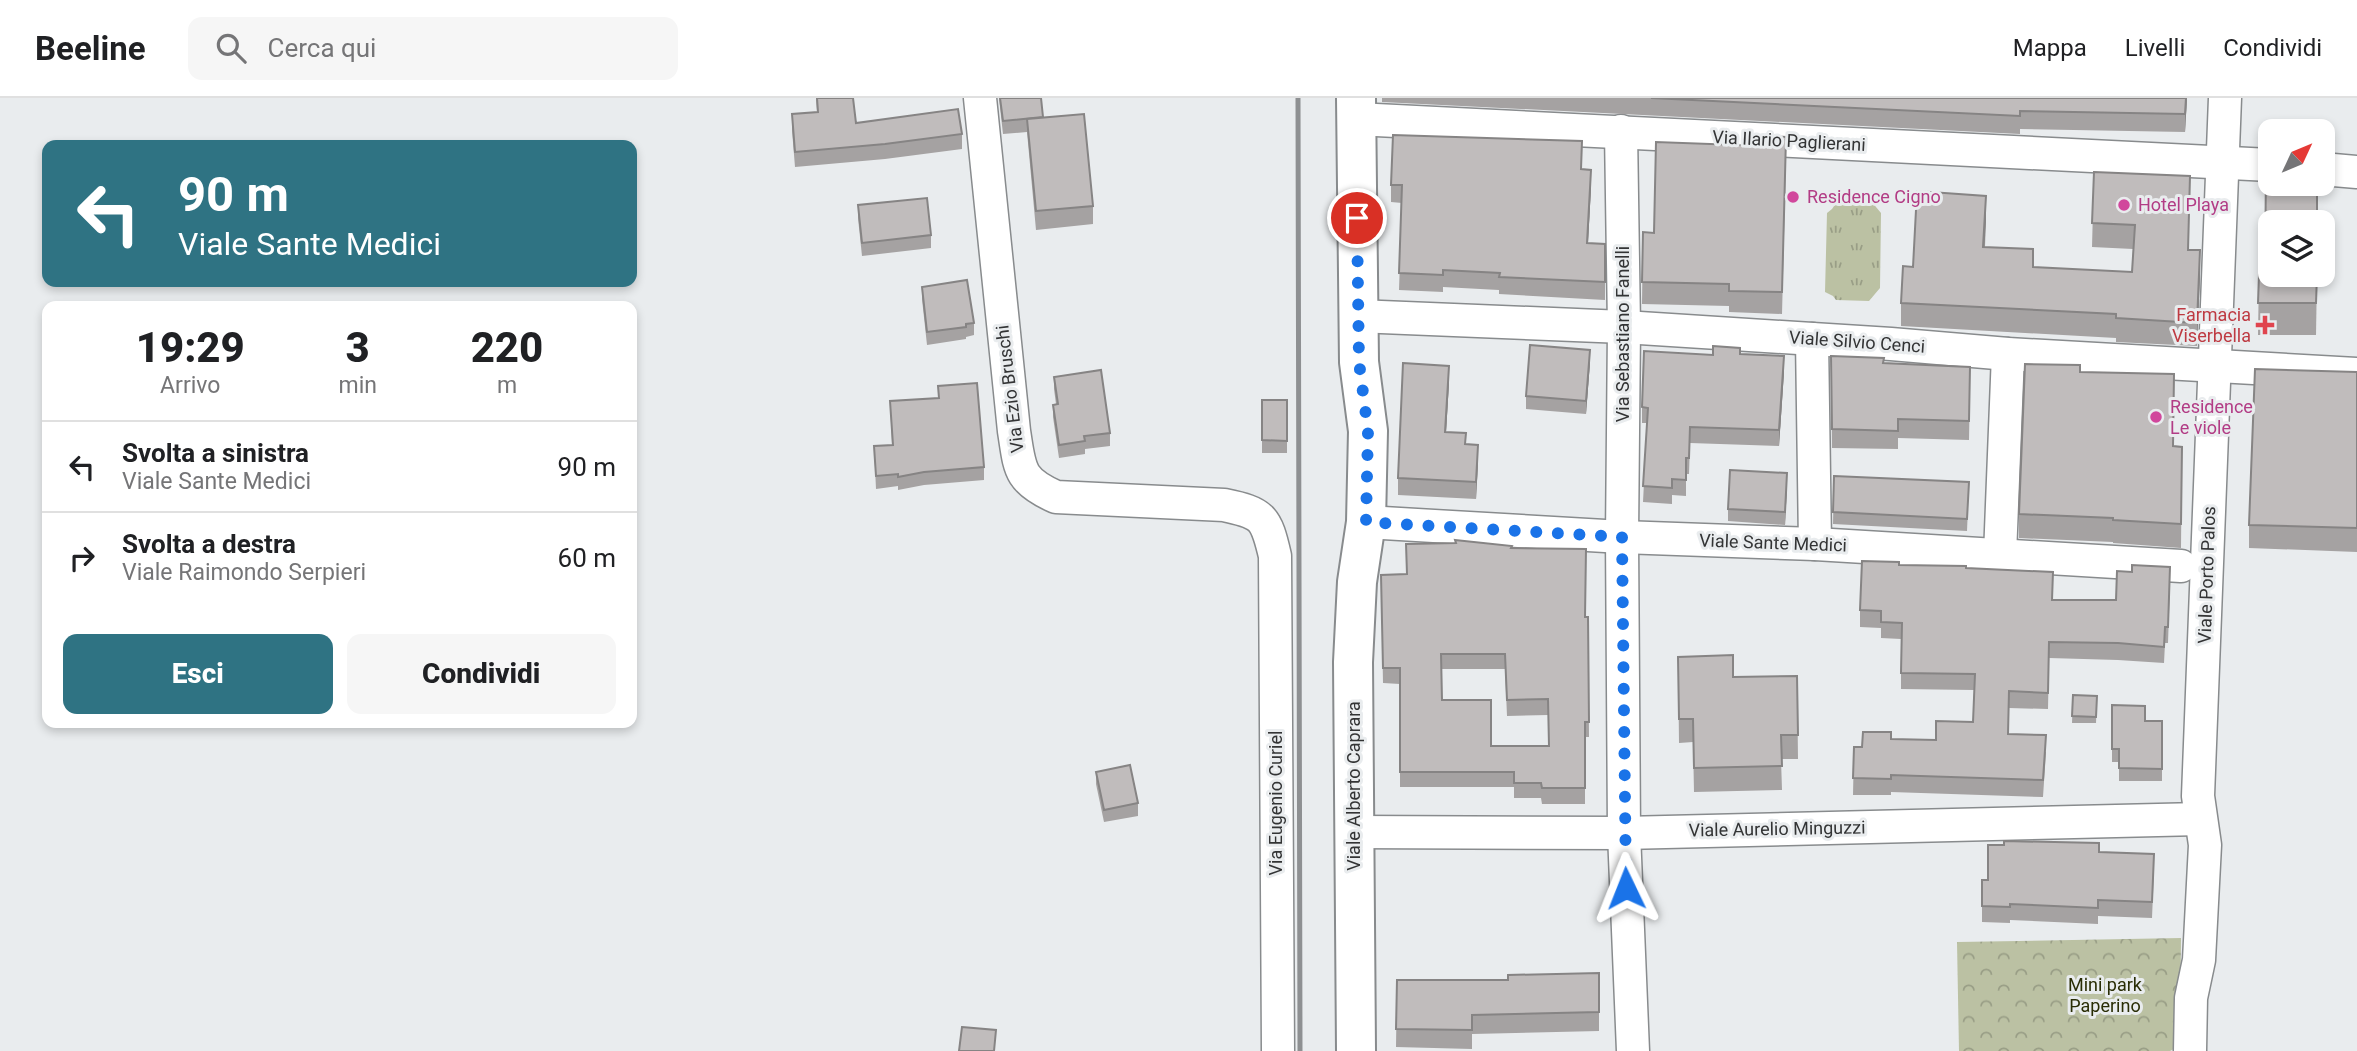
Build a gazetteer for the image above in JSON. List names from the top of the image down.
{
  "streets": {
    "street": [
      "Via Ilario Paglierani",
      "Via Sebastiano Fanelli",
      "Viale Silvio Cenci",
      "Via Ezio Bruschi",
      "Viale Sante Medici",
      "Viale Porto Palos",
      "Viale Alberto Caprara",
      "Via Eugenio Curiel",
      "Viale Aurelio Minguzzi"
    ]
  },
  "crossings": [
    ["Via Ilario Paglierani", "Via Sebastiano Fanelli"],
    ["Via Ilario Paglierani", "Viale Porto Palos"],
    ["Via Ilario Paglierani", "Viale Alberto Caprara"],
    ["Via Sebastiano Fanelli", "Viale Silvio Cenci"],
    ["Via Sebastiano Fanelli", "Viale Sante Medici"],
    ["Via Sebastiano Fanelli", "Viale Aurelio Minguzzi"],
    ["Viale Silvio Cenci", "Viale Porto Palos"],
    ["Viale Silvio Cenci", "Viale Alberto Caprara"],
    ["Via Ezio Bruschi", "Via Eugenio Curiel"],
    ["Viale Sante Medici", "Viale Alberto Caprara"],
    ["Viale Porto Palos", "Viale Aurelio Minguzzi"],
    ["Viale Alberto Caprara", "Viale Aurelio Minguzzi"]
  ],
  "parks": ["Mini park Paperino"],
  "places": {
    "other": ["Residence Cigno", "Hotel Playa", "Residence Le viole"],
    "health": ["Farmacia Viserbella"]
  },
  "north": "top right",
  "page": {
    "header": "Beeline",
    "search": "Cerca qui",
    "nav": ["Mappa", "Livelli", "Condividi"],
    "turn": ["90 m", "Viale Sante Medici"],
    "eta": [
      "19:29",
      "Arrivo",
      "3",
      "min",
      "220",
      "m"
    ],
    "list": [
      {
        "name": "Svolta a sinistra",
        "note": "Viale Sante Medici",
        "value": "90 m"
      },
      {
        "name": "Svolta a destra",
        "note": "Viale Raimondo Serpieri",
        "value": "60 m"
      }
    ],
    "buttons": ["Esci", "Condividi"]
  }
}
